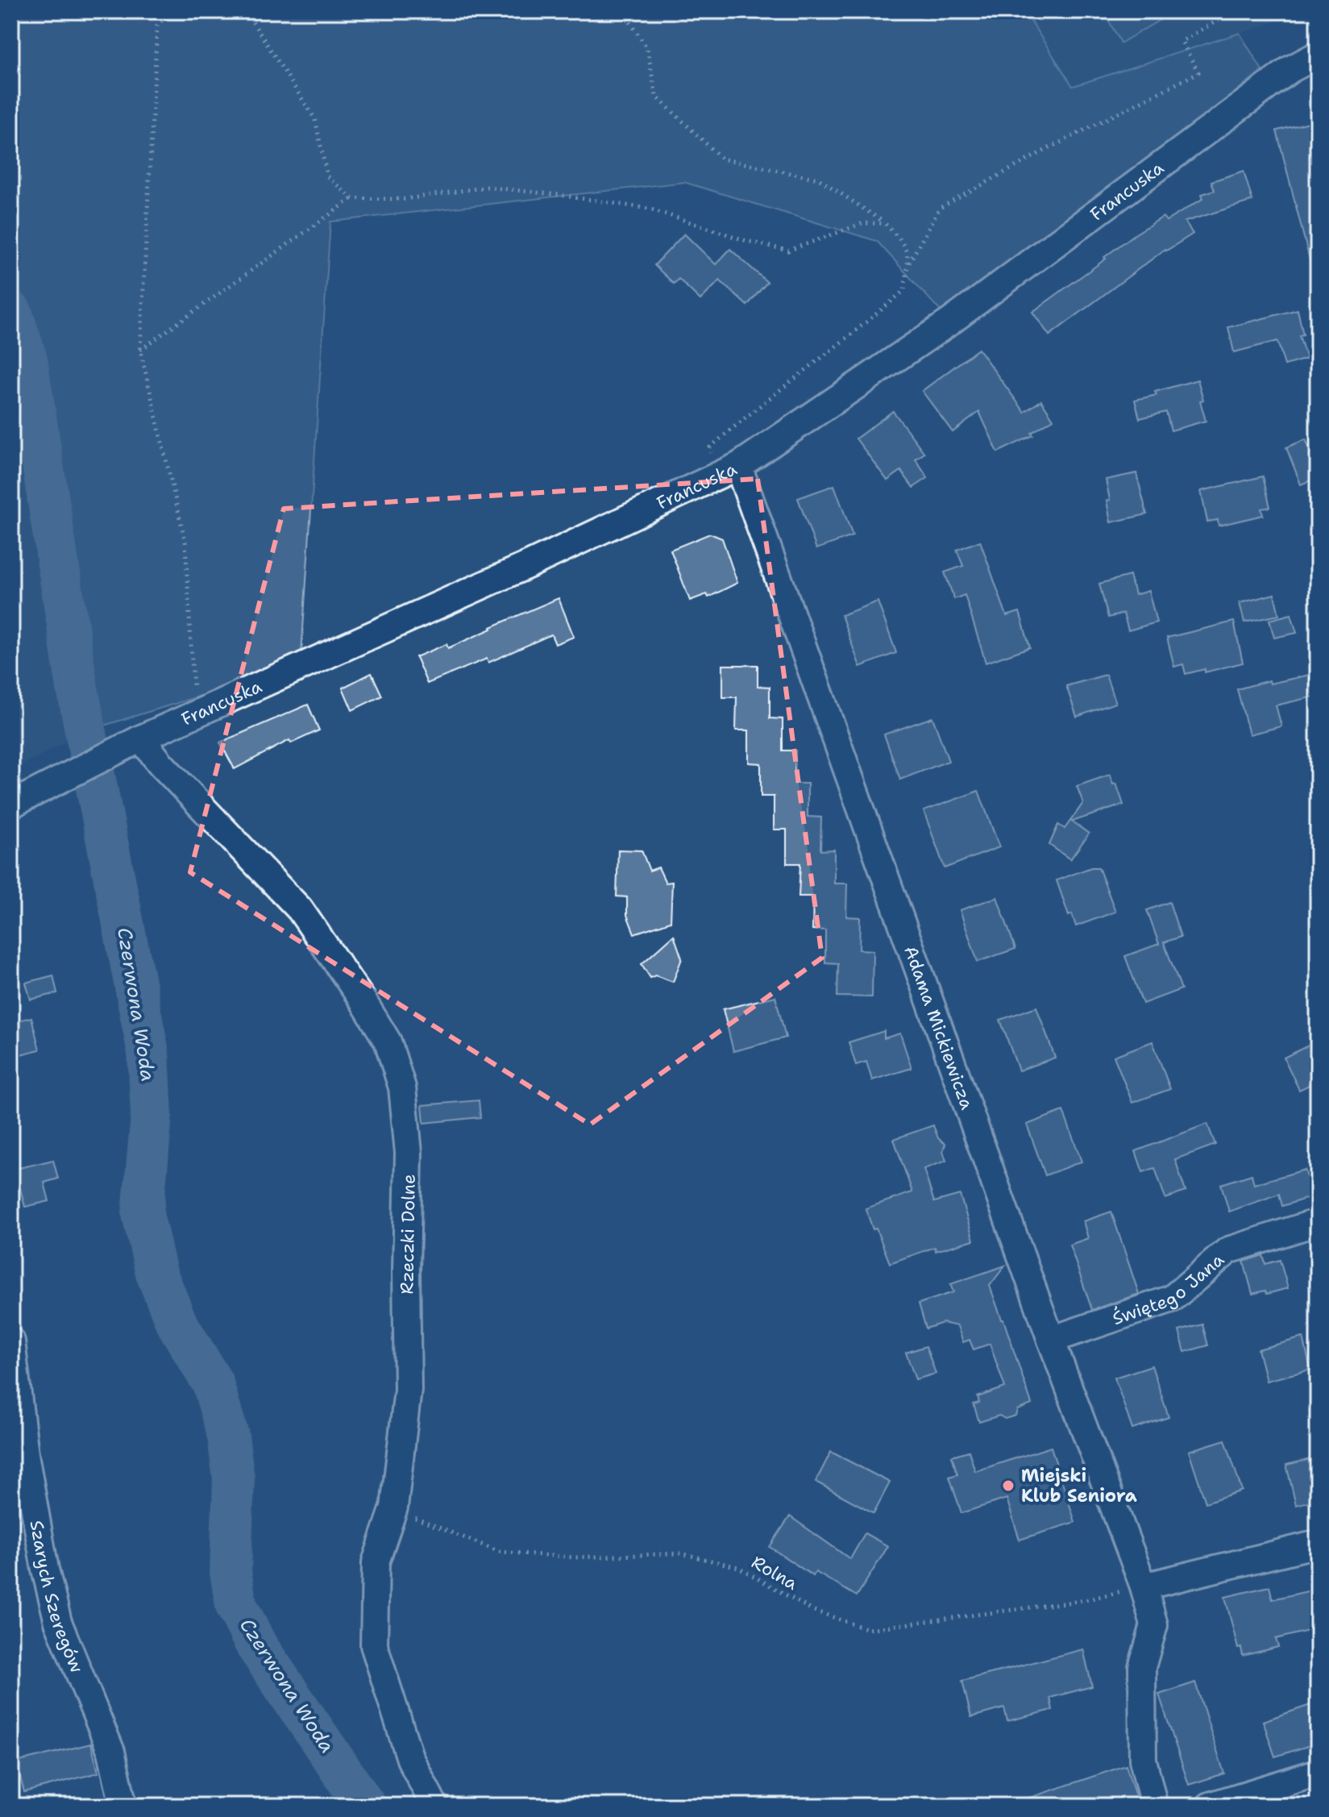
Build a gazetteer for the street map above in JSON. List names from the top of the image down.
{
  "streets": {
    "street": [
      "Francuska",
      "Adama Mickiewicza",
      "Rzeczki Dolne",
      "Świętego Jana",
      "Szarych Szeregów"
    ],
    "path": ["Rolna"]
  },
  "crossings": [
    ["Francuska", "Adama Mickiewicza"],
    ["Francuska", "Rzeczki Dolne"],
    ["Adama Mickiewicza", "Świętego Jana"],
    ["Adama Mickiewicza", "Rolna"],
    ["Rzeczki Dolne", "Rolna"]
  ],
  "water": ["Czerwona Woda"],
  "places": ["Miejski Klub Seniora"]
}
